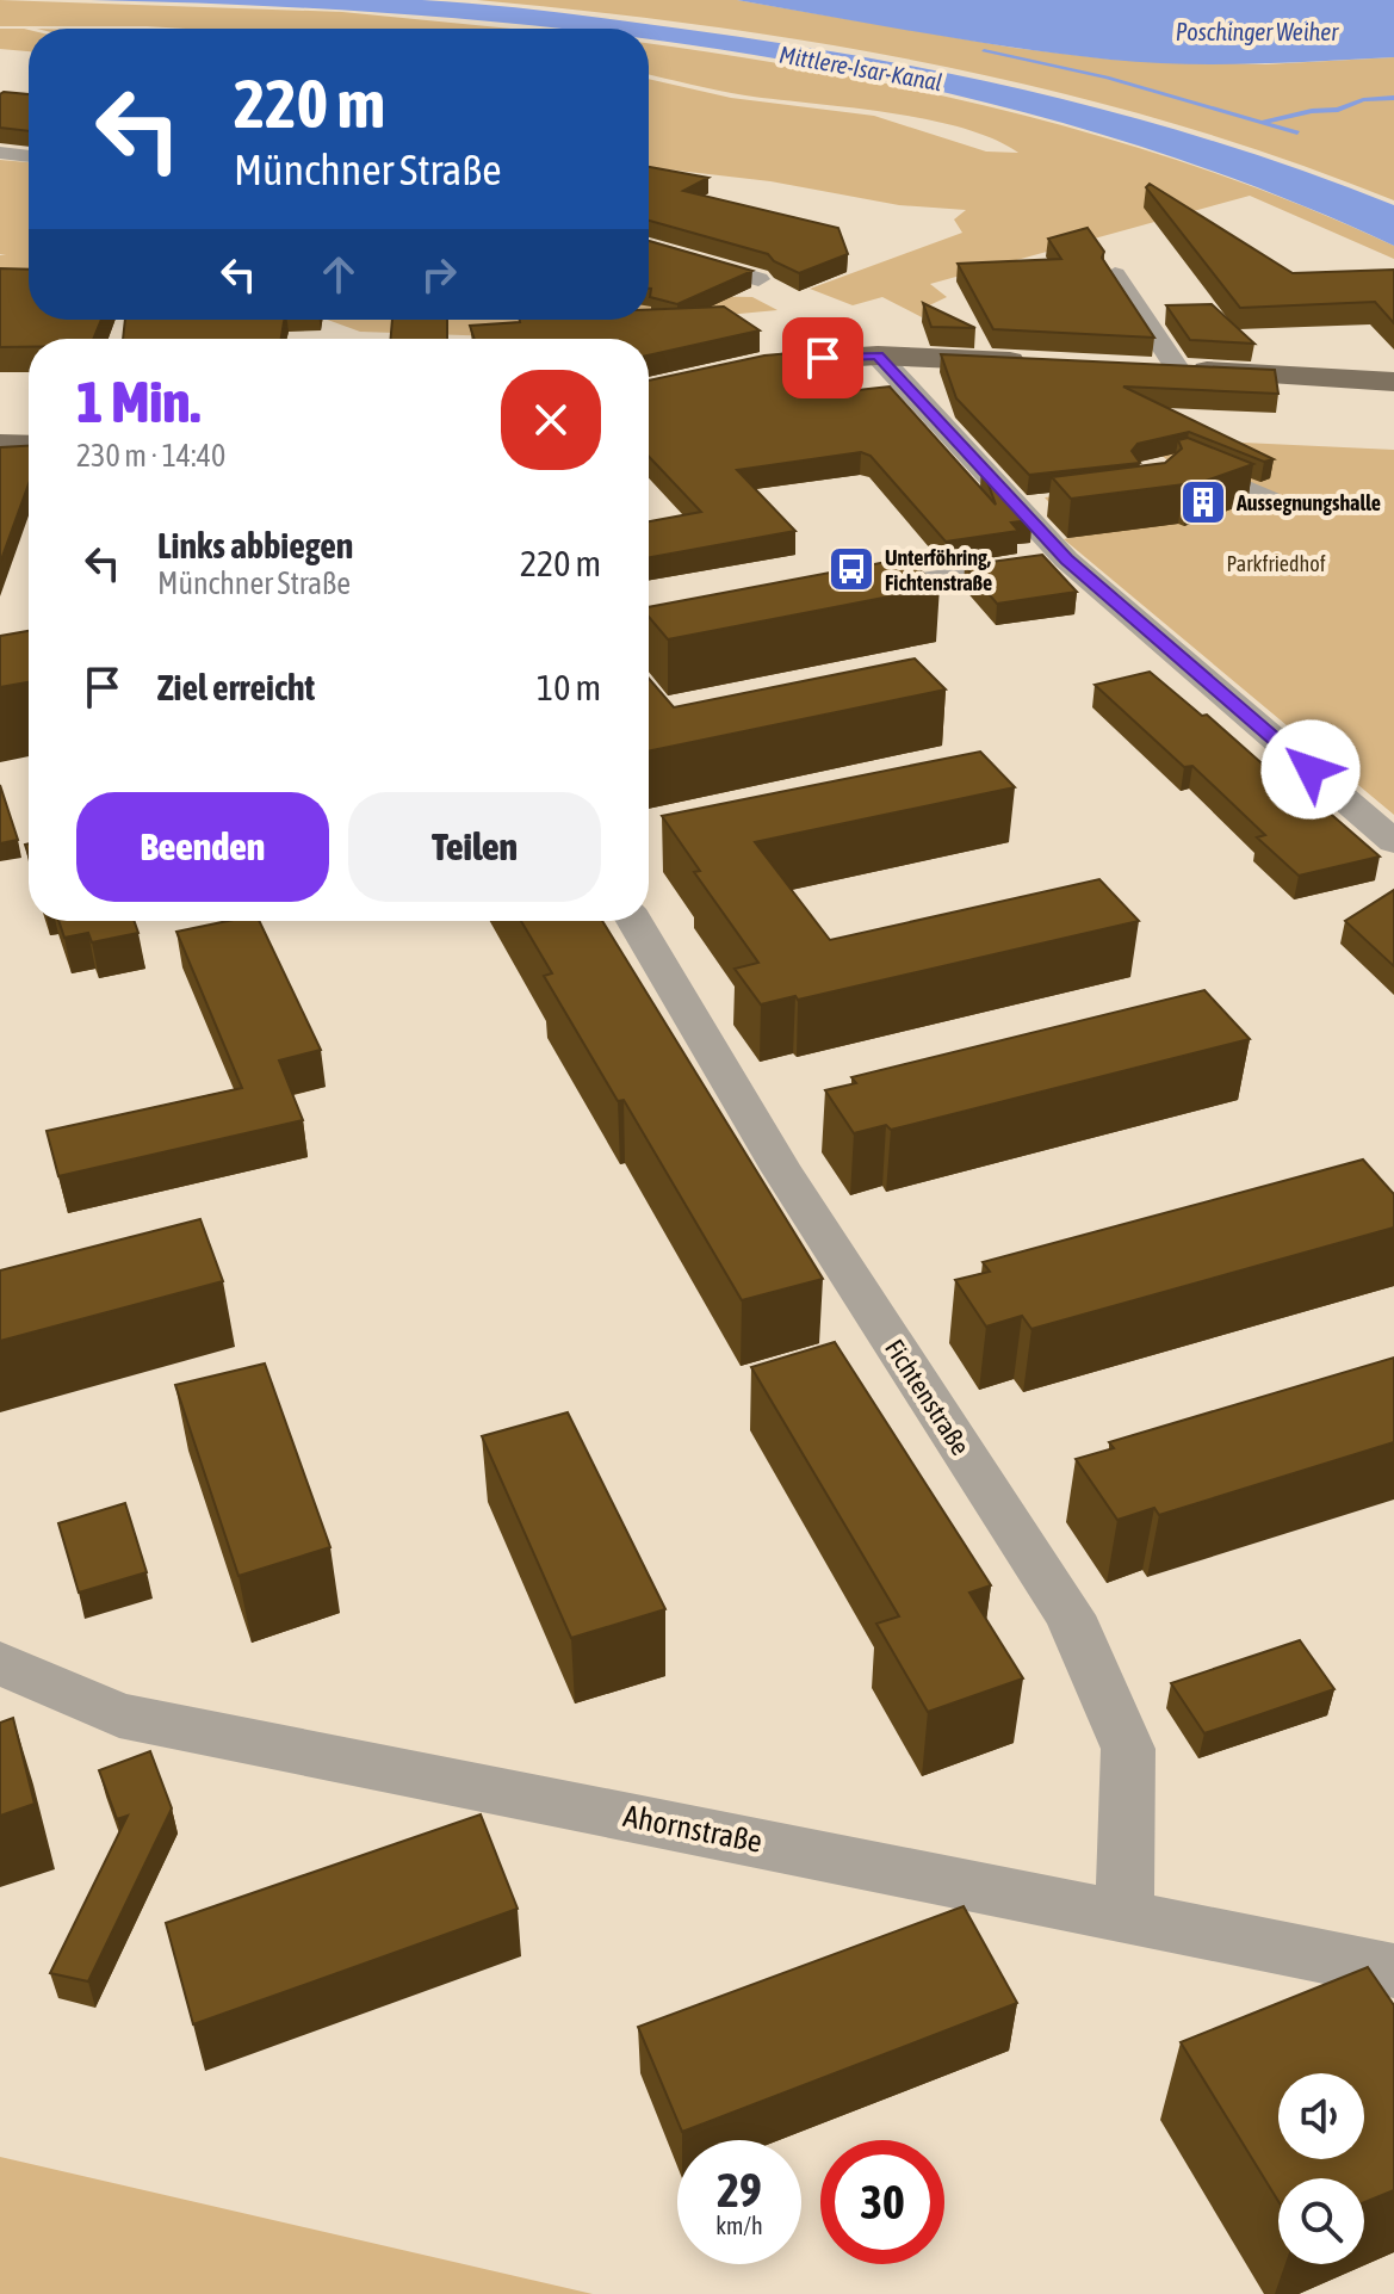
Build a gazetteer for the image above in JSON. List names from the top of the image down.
{
  "streets": {
    "street": ["Fichtenstraße", "Ahornstraße"]
  },
  "crossings": [
    ["Fichtenstraße", "Ahornstraße"]
  ],
  "water": ["Poschinger Weiher", "Mittlere-Isar-Kanal"],
  "parks": ["Parkfriedhof"],
  "places": {
    "building": ["Aussegnungshalle"],
    "bus stop": ["Unterföhring, Fichtenstraße"]
  },
  "page": {
    "turn": ["220 m", "Münchner Straße"],
    "heading": ["1 Min.", "230 m · 14:40"],
    "list": [
      {
        "name": "Links abbiegen",
        "note": "Münchner Straße",
        "value": "220 m"
      },
      {
        "name": "Ziel erreicht",
        "value": "10 m"
      }
    ],
    "buttons": ["Beenden", "Teilen"],
    "speed": "29 km/h",
    "limit": "30"
  }
}
